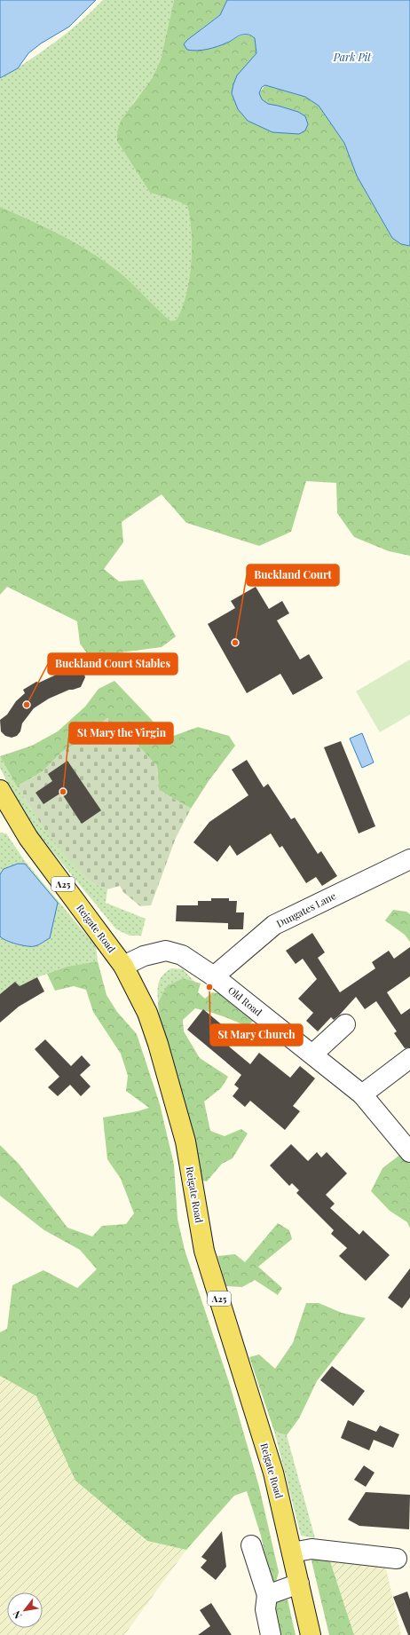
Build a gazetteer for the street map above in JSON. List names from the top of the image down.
{
  "streets": {
    "main road": ["A25", "Reigate Road"],
    "street": ["Dungates Lane", "Old Road"]
  },
  "crossings": [
    ["Dungates Lane", "Old Road"],
    ["Reigate Road", "Old Road"]
  ],
  "water": ["Park Pit"],
  "places": [
    "Buckland Court",
    "Buckland Court Stables",
    "St Mary the Virgin",
    "St Mary Church"
  ],
  "north": "bottom left"
}
